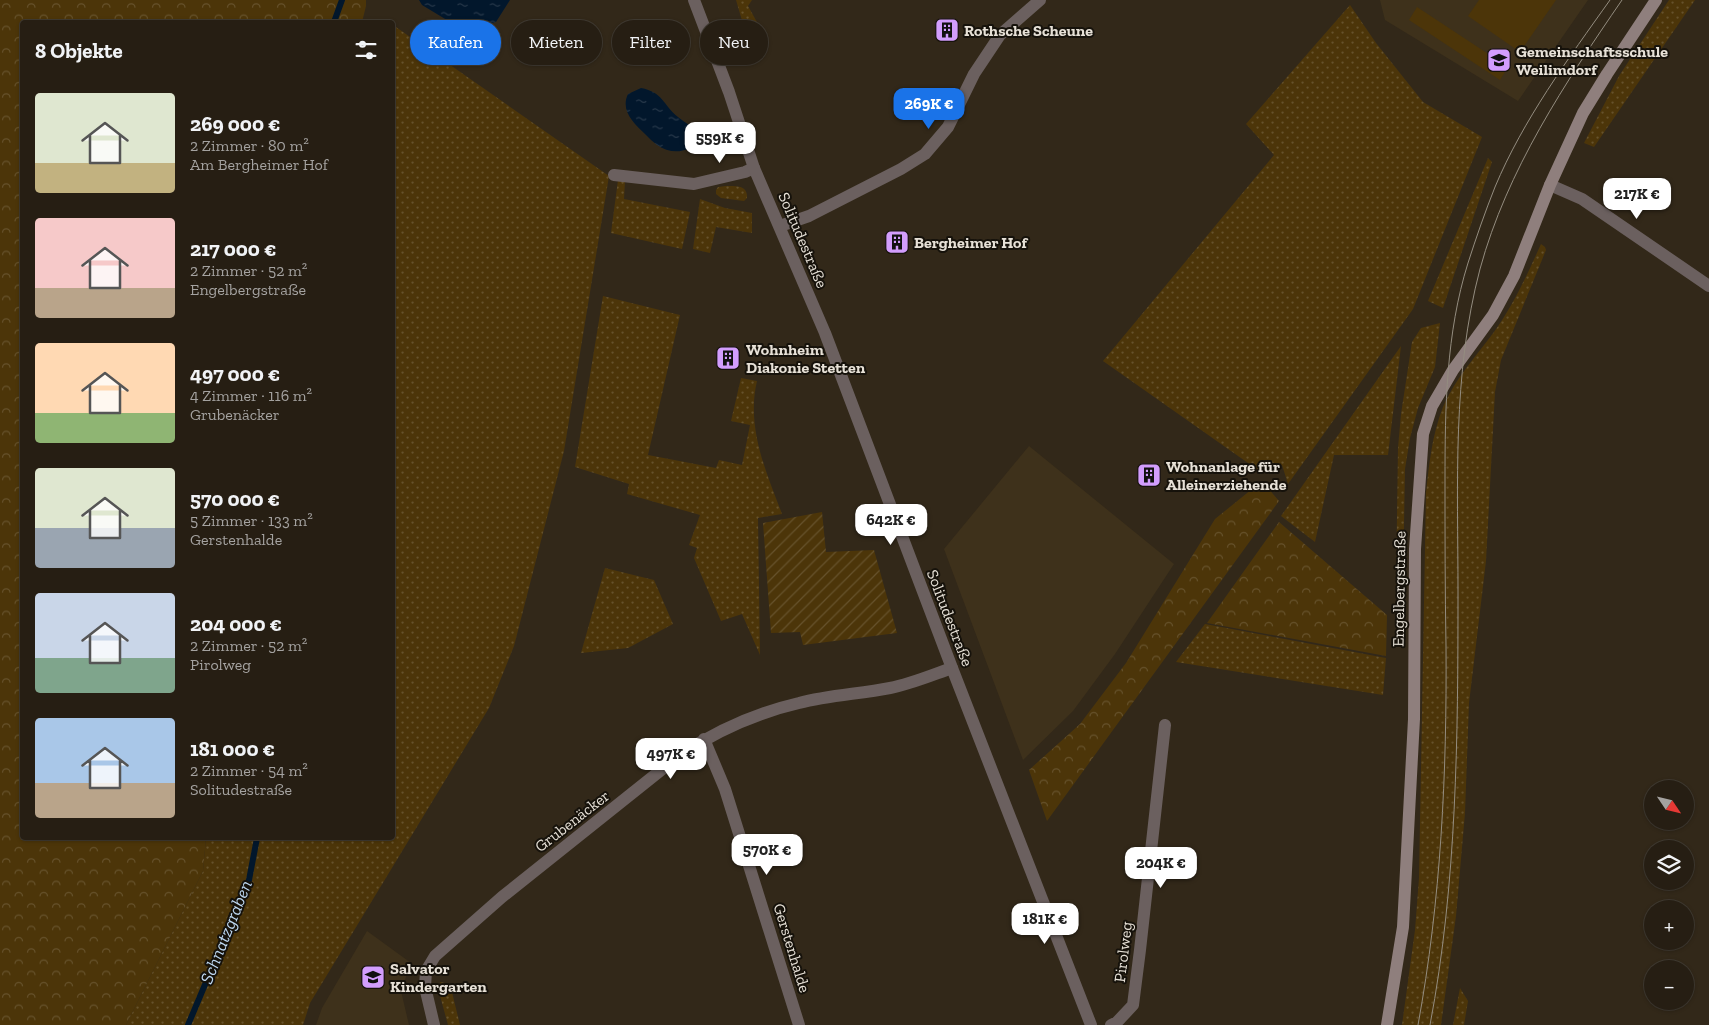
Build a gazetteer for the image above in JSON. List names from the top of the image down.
{
  "streets": {
    "main road": ["Engelbergstraße"],
    "street": [
      "Solitudestraße",
      "Grubenäcker",
      "Gerstenhalde",
      "Pirolweg"
    ]
  },
  "crossings": [
    ["Solitudestraße", "Grubenäcker"],
    ["Grubenäcker", "Gerstenhalde"]
  ],
  "water": ["Schnatzgraben"],
  "places": {
    "building": [
      "Rothsche Scheune",
      "Bergheimer Hof",
      "Wohnheim Diakonie Stetten",
      "Wohnanlage für Alleinerziehende"
    ],
    "school or university": ["Gemeinschaftsschule Weilimdorf", "Salvator Kindergarten"]
  },
  "north": "bottom right",
  "page": {
    "chip": [
      "Kaufen",
      "Mieten",
      "Filter",
      "Neu"
    ],
    "heading": "8 Objekte",
    "list": [
      {
        "name": "269 000 €",
        "note": "2 Zimmer · 80 m² · Am Bergheimer Hof"
      },
      {
        "name": "217 000 €",
        "note": "2 Zimmer · 52 m² · Engelbergstraße"
      },
      {
        "name": "497 000 €",
        "note": "4 Zimmer · 116 m² · Grubenäcker"
      },
      {
        "name": "570 000 €",
        "note": "5 Zimmer · 133 m² · Gerstenhalde"
      },
      {
        "name": "204 000 €",
        "note": "2 Zimmer · 52 m² · Pirolweg"
      },
      {
        "name": "181 000 €",
        "note": "2 Zimmer · 54 m² · Solitudestraße"
      }
    ],
    "price": [
      "269K €",
      "559K €",
      "217K €",
      "642K €",
      "497K €",
      "570K €",
      "204K €",
      "181K €"
    ],
    "map_buttons": ["+", "−"]
  }
}
